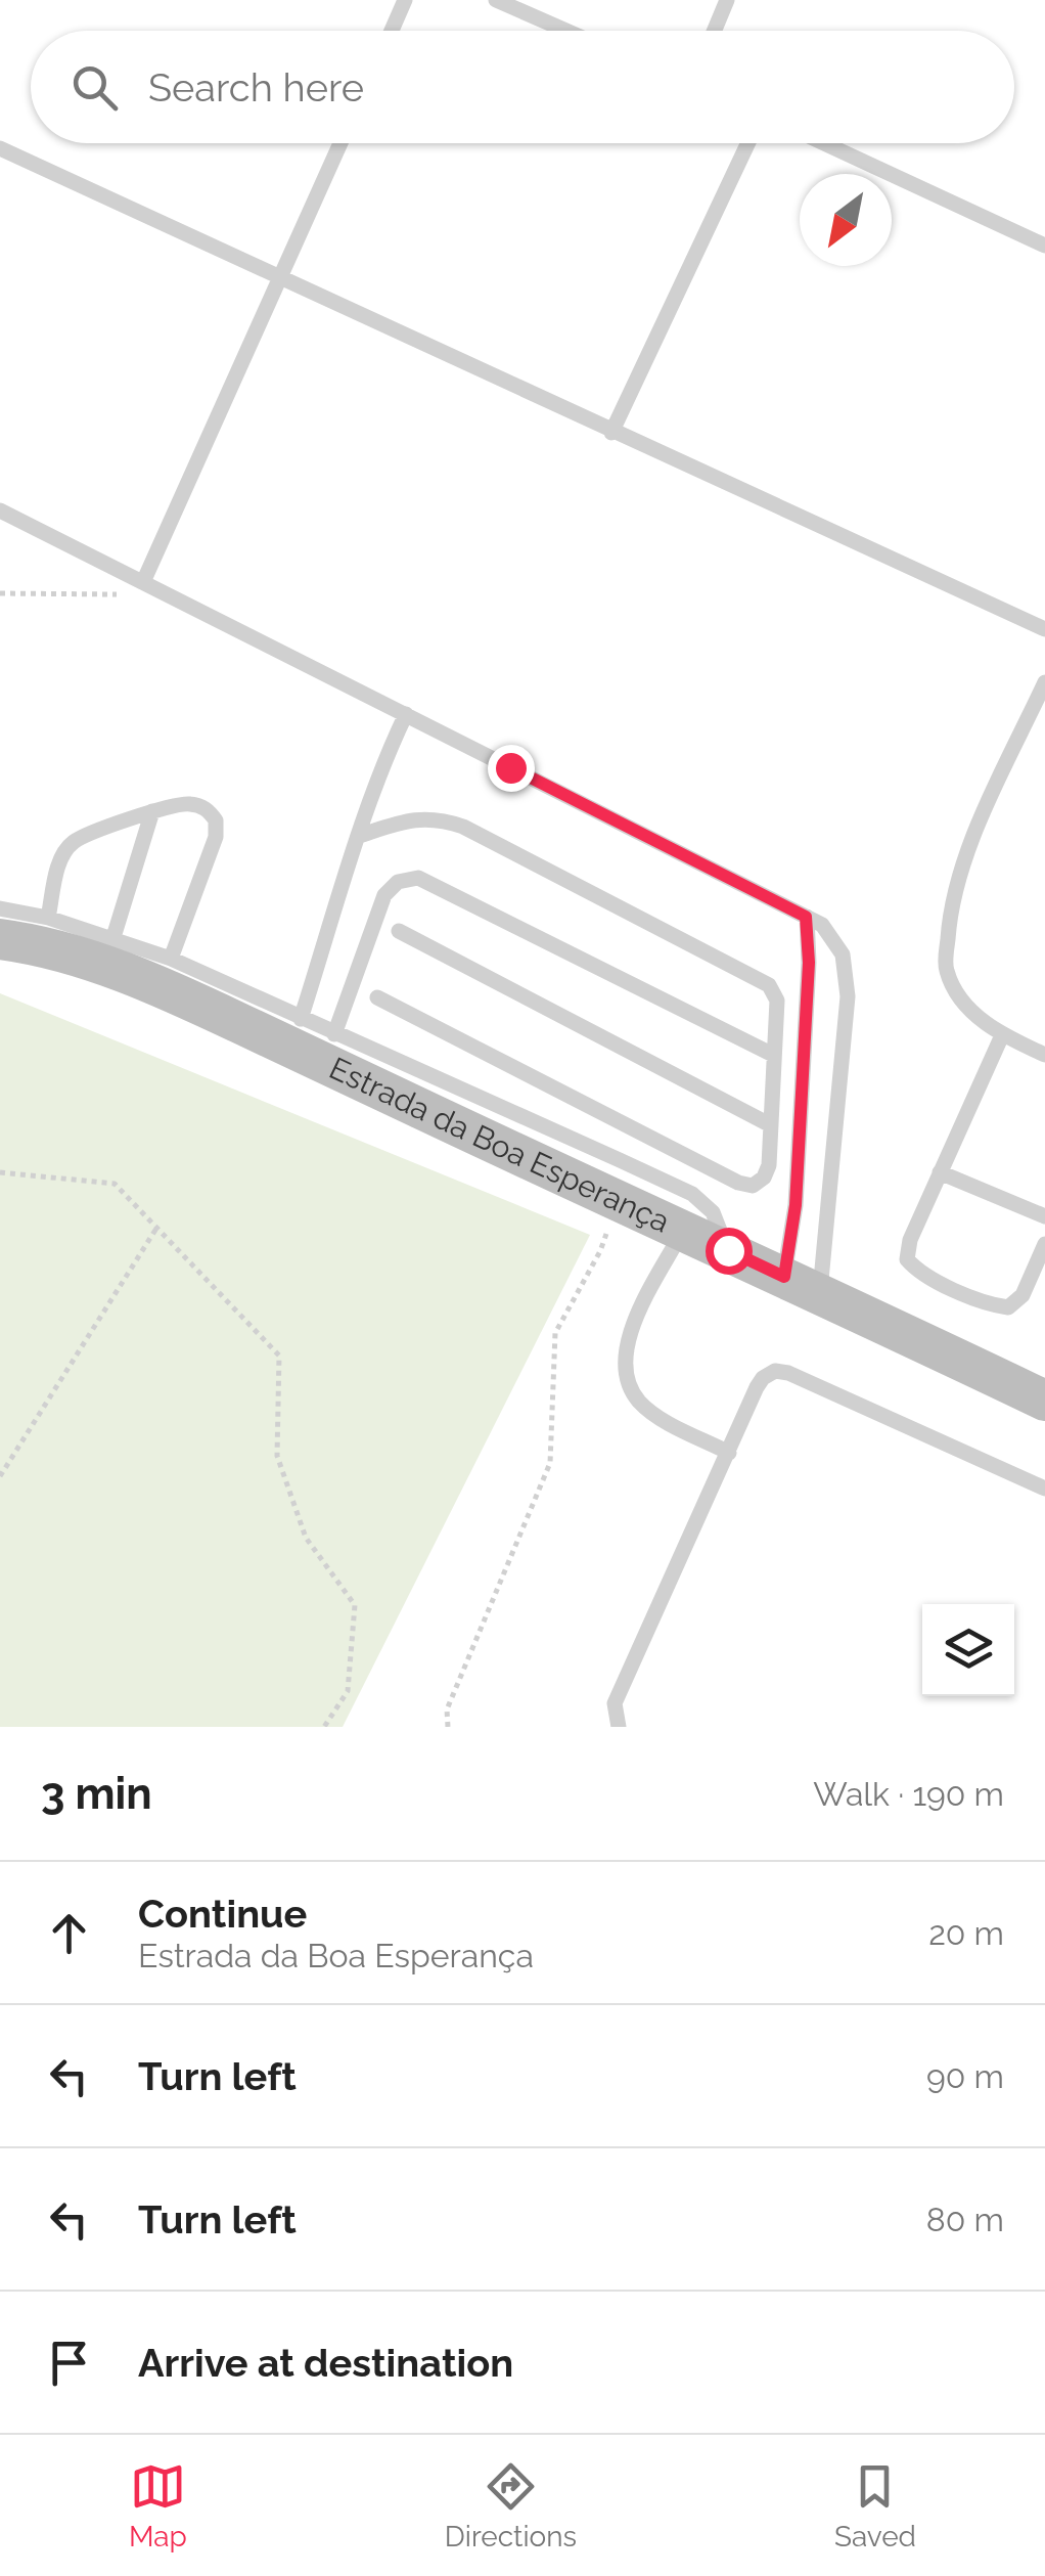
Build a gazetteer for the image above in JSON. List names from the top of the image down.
{
  "streets": {
    "main road": ["Estrada da Boa Esperança"]
  },
  "north": "bottom left",
  "page": {
    "search": "Search here",
    "heading": ["3 min", "Walk · 190 m"],
    "list": [
      ["Continue", "Estrada da Boa Esperança", "20 m"],
      ["Turn left", "90 m"],
      ["Turn left", "80 m"],
      "Arrive at destination"
    ],
    "nav": ["Map", "Directions", "Saved"]
  }
}
